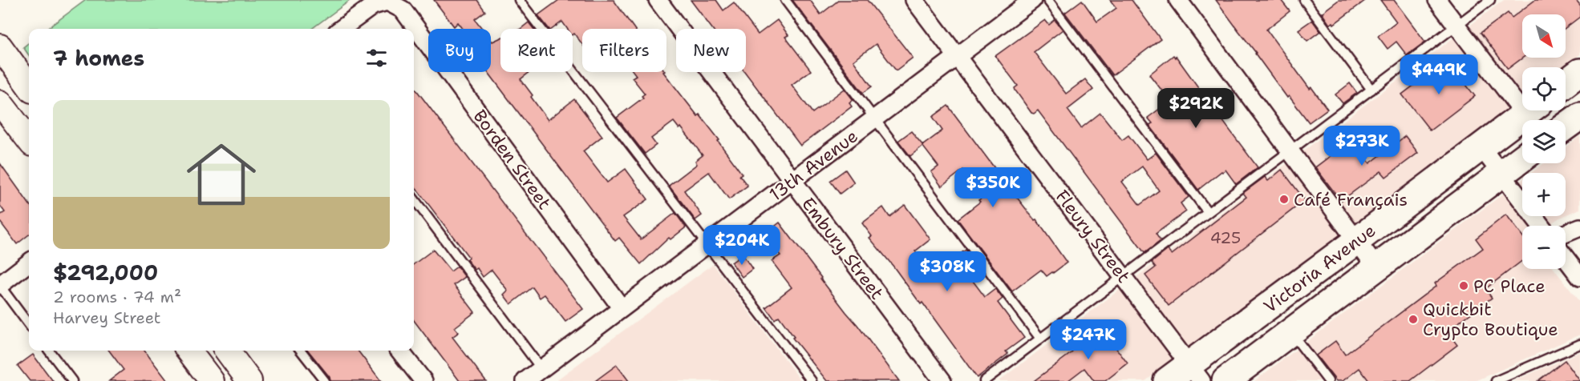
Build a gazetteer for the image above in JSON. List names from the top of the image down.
{
  "streets": {
    "main road": ["Victoria Avenue"],
    "street": [
      "Borden Street",
      "13th Avenue",
      "Fleury Street",
      "Embury Street"
    ]
  },
  "crossings": [
    ["Borden Street", "13th Avenue"],
    ["13th Avenue", "Fleury Street"],
    ["13th Avenue", "Embury Street"],
    ["Fleury Street", "Victoria Avenue"]
  ],
  "places": ["Café Français", "PC Place", "Quickbit Crypto Boutique"],
  "house_numbers": ["425"],
  "north": "bottom right",
  "page": {
    "map_buttons": ["+", "−"],
    "chip": [
      "Buy",
      "Rent",
      "Filters",
      "New"
    ],
    "heading": "7 homes",
    "price": [
      "$449K",
      "$292K",
      "$273K",
      "$350K",
      "$204K",
      "$308K",
      "$247K"
    ],
    "list": [
      {
        "name": "$292,000",
        "note": "2 rooms · 74 m² · Harvey Street"
      }
    ]
  }
}
